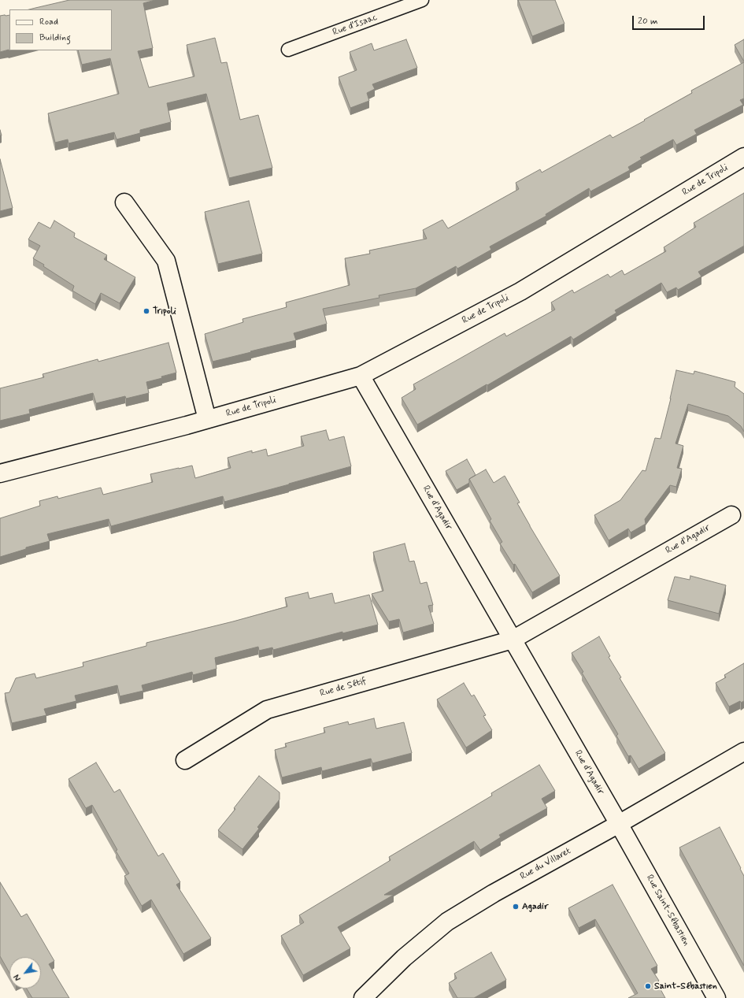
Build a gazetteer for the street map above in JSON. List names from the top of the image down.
{
  "streets": {
    "street": [
      "Rue de Tripoli",
      "Rue d'Agadir",
      "Rue de Sétif",
      "Rue du Villaret",
      "Rue Saint-Sébastien"
    ],
    "lane": ["Rue d'Isaac"]
  },
  "crossings": [
    ["Rue de Tripoli", "Rue d'Agadir"],
    ["Rue d'Agadir", "Rue de Sétif"],
    ["Rue d'Agadir", "Rue du Villaret"],
    ["Rue d'Agadir", "Rue Saint-Sébastien"],
    ["Rue du Villaret", "Rue Saint-Sébastien"]
  ],
  "places": ["Tripoli", "Agadir", "Saint-Sébastien"],
  "legend": ["Road", "Building"],
  "scale_bar": "20 m",
  "north": "bottom left"
}
